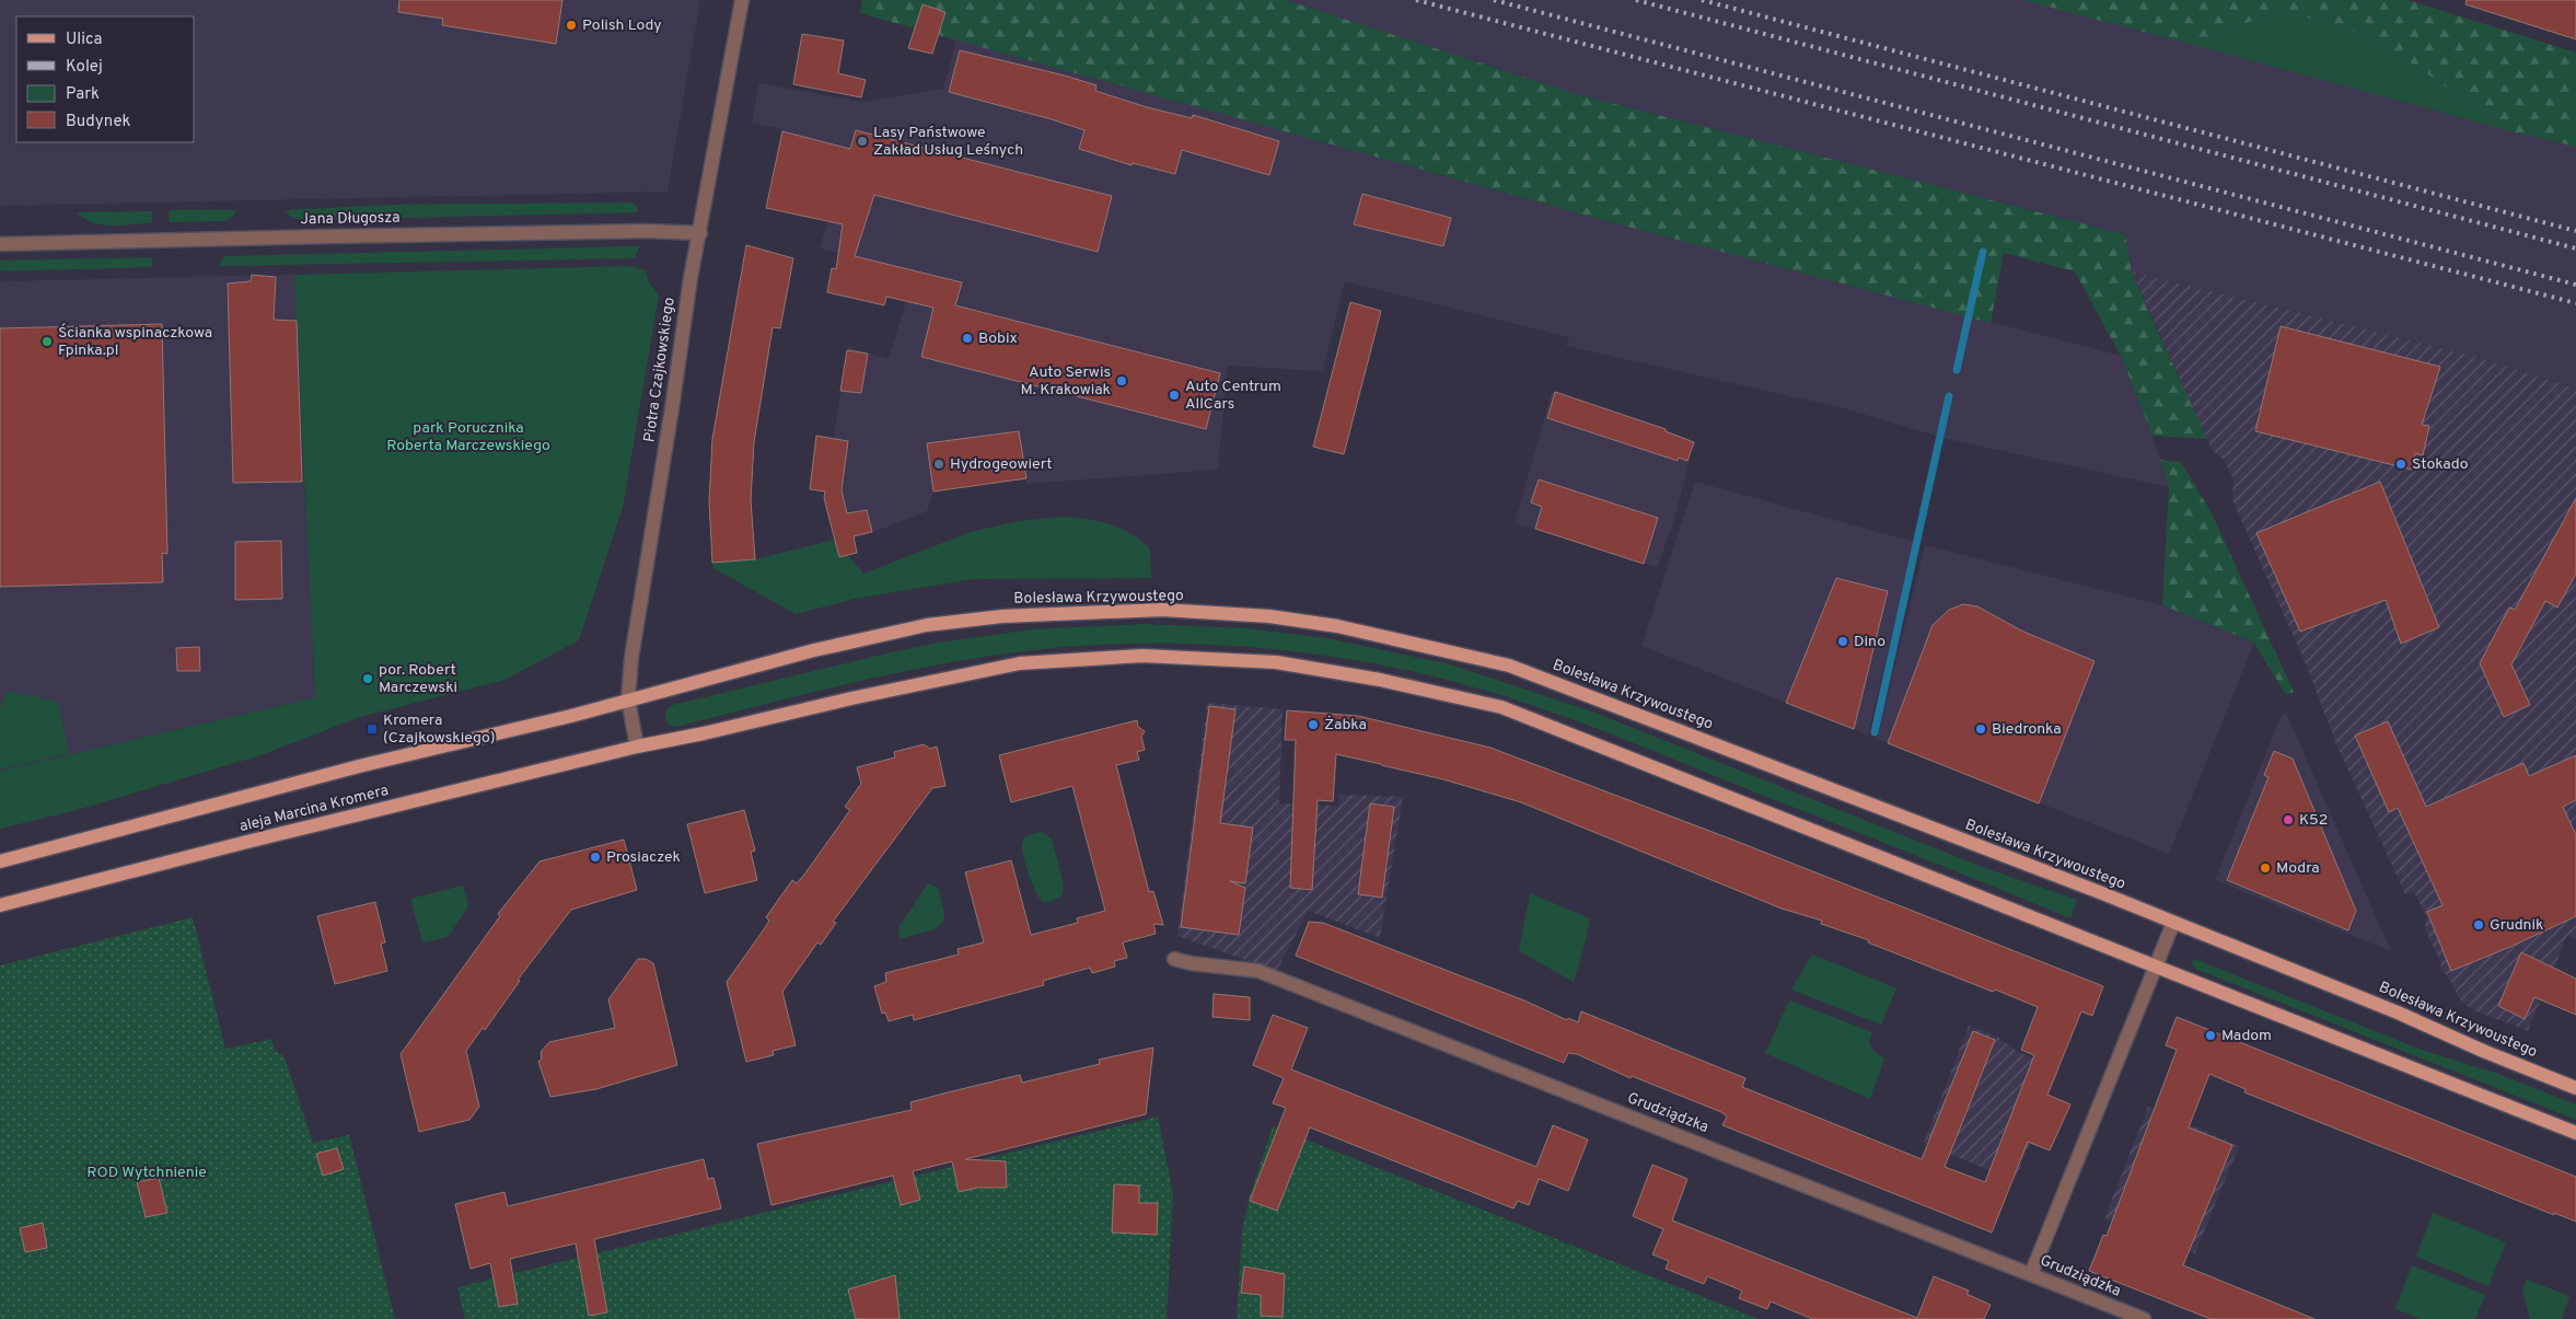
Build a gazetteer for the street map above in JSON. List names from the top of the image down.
{
  "streets": {
    "main road": ["Bolesława Krzywoustego", "aleja Marcina Kromera"],
    "street": ["Jana Długosza", "Piotra Czajkowskiego", "Grudziądzka"]
  },
  "crossings": [
    ["Jana Długosza", "Piotra Czajkowskiego"],
    ["Piotra Czajkowskiego", "Bolesława Krzywoustego"],
    ["Piotra Czajkowskiego", "aleja Marcina Kromera"],
    ["Bolesława Krzywoustego", "aleja Marcina Kromera"]
  ],
  "parks": ["park Porucznika Roberta Marczewskiego", "ROD Wytchnienie"],
  "places": {
    "other": [
      "Polish Lody",
      "Lasy Państwowe Zakład Usług Leśnych",
      "Bobix",
      "Ścianka wspinaczkowa Fpinka.pl",
      "Auto Serwis M. Krakowiak",
      "Auto Centrum AllCars",
      "Hydrogeowiert",
      "Stokado",
      "Dino",
      "por. Robert Marczewski",
      "Żabka",
      "Biedronka",
      "K52",
      "Prosiaczek",
      "Modra",
      "Grudnik",
      "Madom"
    ],
    "transit": ["Kromera (Czajkowskiego)"]
  },
  "legend": [
    "Ulica",
    "Kolej",
    "Park",
    "Budynek"
  ]
}
